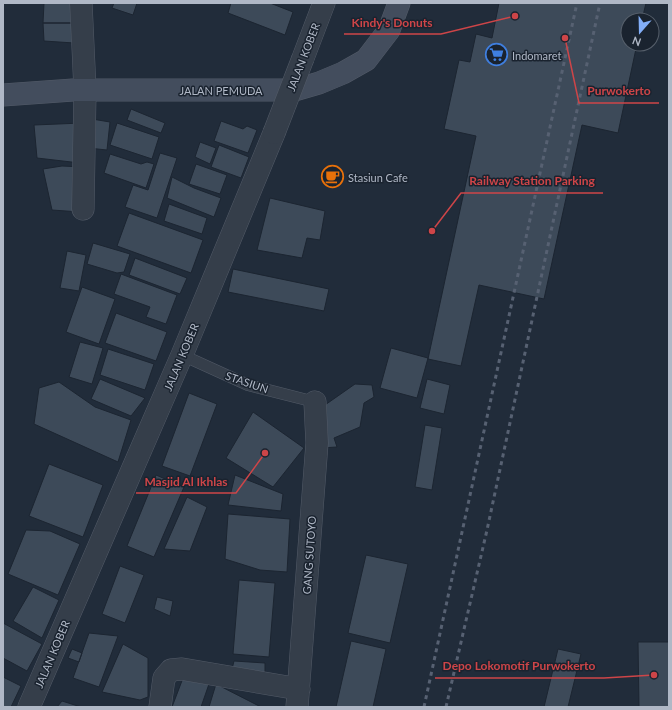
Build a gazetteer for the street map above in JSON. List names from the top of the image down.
{
  "streets": {
    "main road": ["JALAN PEMUDA"],
    "street": ["JALAN KOBER", "GANG SUTOYO"],
    "lane": ["STASIUN"]
  },
  "crossings": [
    ["JALAN KOBER", "STASIUN"],
    ["STASIUN", "GANG SUTOYO"]
  ],
  "places": {
    "other": [
      "Kindy's Donuts",
      "Purwokerto",
      "Railway Station Parking",
      "Masjid Al Ikhlas",
      "Depo Lokomotif Purwokerto"
    ],
    "supermarket": ["Indomaret"],
    "cafe": ["Stasiun Cafe"]
  },
  "north": "bottom"
}
